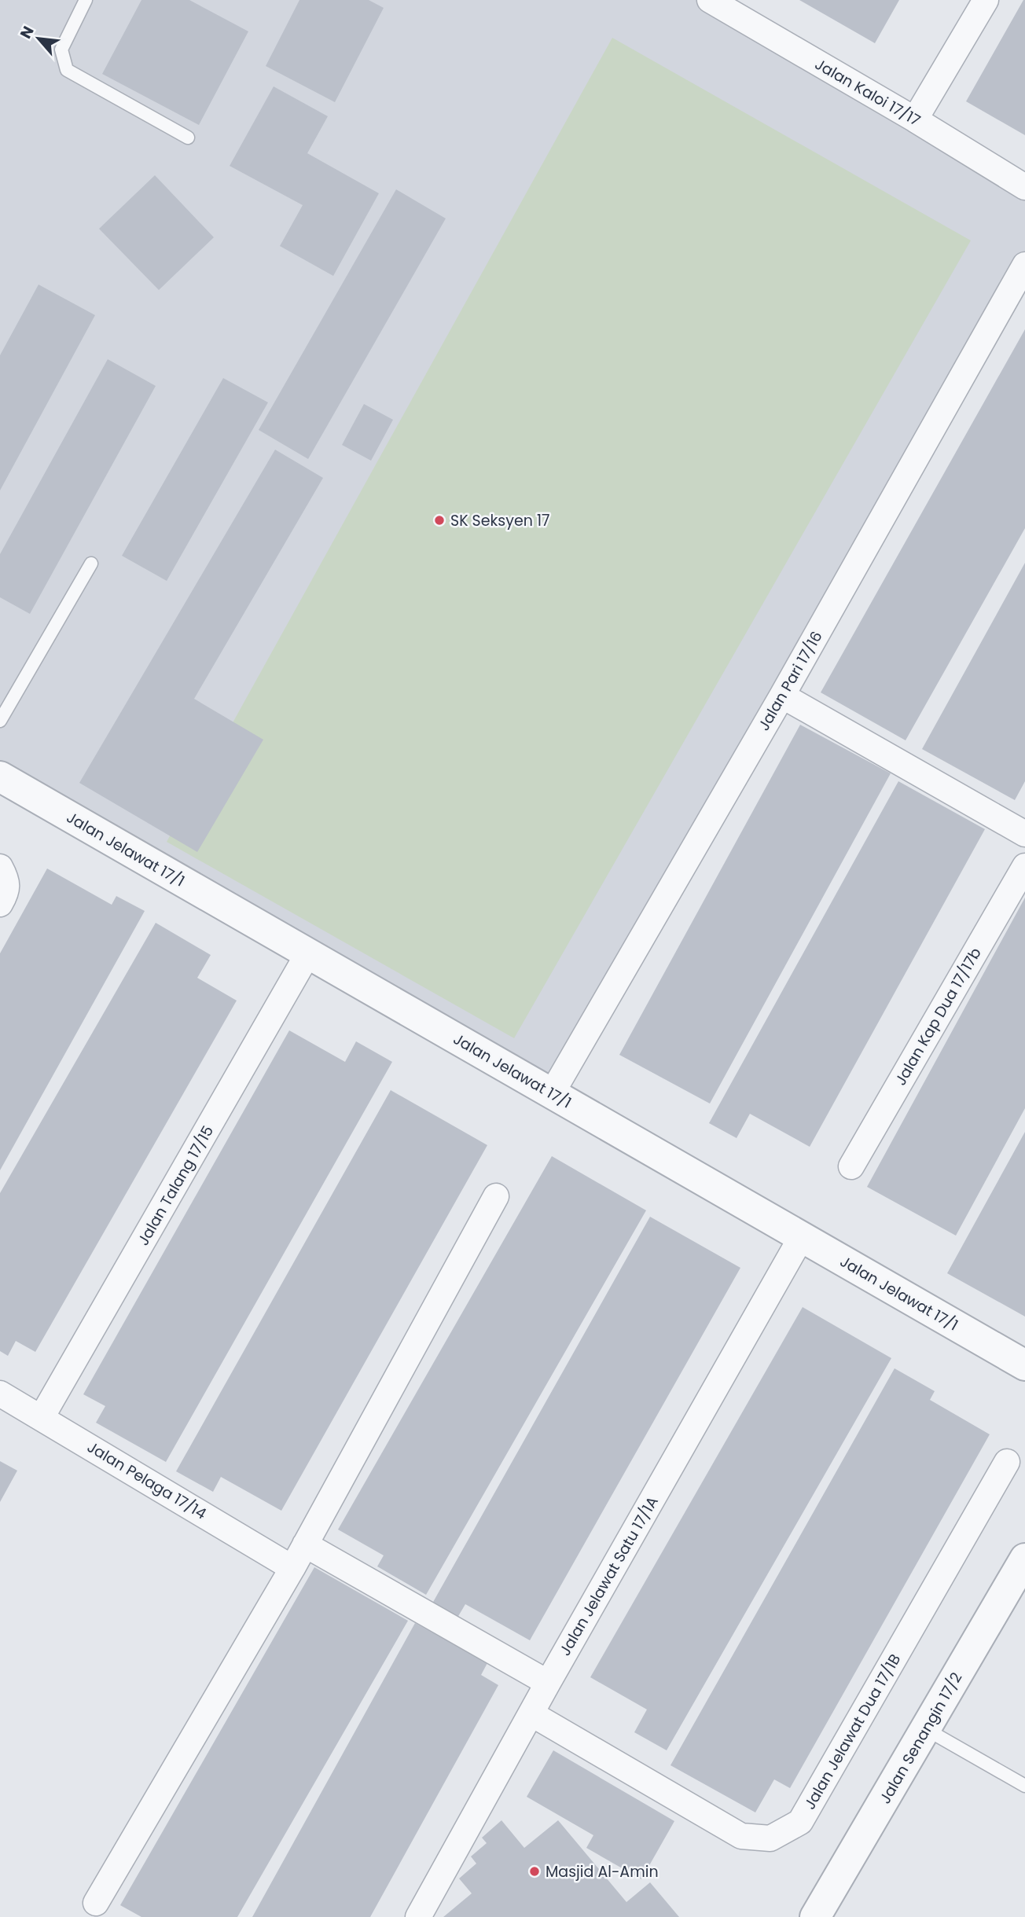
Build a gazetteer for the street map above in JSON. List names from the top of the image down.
{
  "streets": {
    "street": [
      "Jalan Kaloi 17/17",
      "Jalan Pari 17/16",
      "Jalan Jelawat 17/1",
      "Jalan Kap Dua 17/17b",
      "Jalan Talang 17/15",
      "Jalan Pelaga 17/14",
      "Jalan Jelawat Satu 17/1A",
      "Jalan Jelawat Dua 17/1B",
      "Jalan Senangin 17/2"
    ]
  },
  "crossings": [
    ["Jalan Pari 17/16", "Jalan Jelawat 17/1"],
    ["Jalan Jelawat 17/1", "Jalan Talang 17/15"],
    ["Jalan Jelawat 17/1", "Jalan Jelawat Satu 17/1A"],
    ["Jalan Talang 17/15", "Jalan Pelaga 17/14"],
    ["Jalan Jelawat Satu 17/1A", "Jalan Jelawat Dua 17/1B"]
  ],
  "places": ["SK Seksyen 17", "Masjid Al-Amin"],
  "north": "top left"
}
